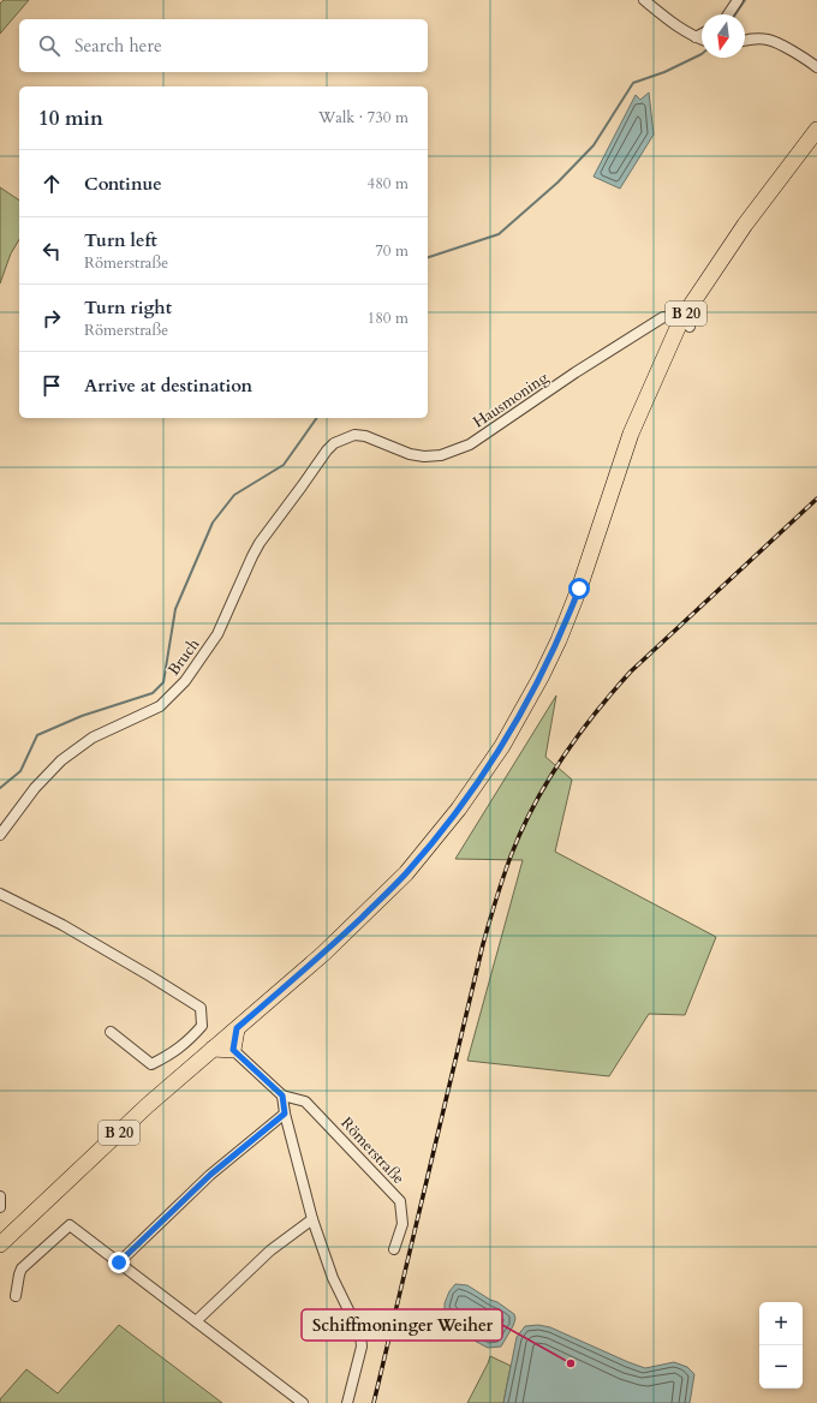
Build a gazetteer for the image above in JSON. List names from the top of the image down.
{
  "streets": {
    "main road": ["B 20"],
    "street": ["Hausmoning", "Bruch", "Römerstraße"]
  },
  "crossings": [
    ["B 20", "Hausmoning"],
    ["Hausmoning", "Bruch"]
  ],
  "places": ["Schiffmoninger Weiher"],
  "north": "bottom",
  "page": {
    "search": "Search here",
    "heading": ["10 min", "Walk · 730 m"],
    "list": [
      ["Continue", "480 m"],
      ["Turn left", "Römerstraße", "70 m"],
      ["Turn right", "Römerstraße", "180 m"],
      "Arrive at destination"
    ],
    "map_buttons": ["+", "−"]
  }
}
